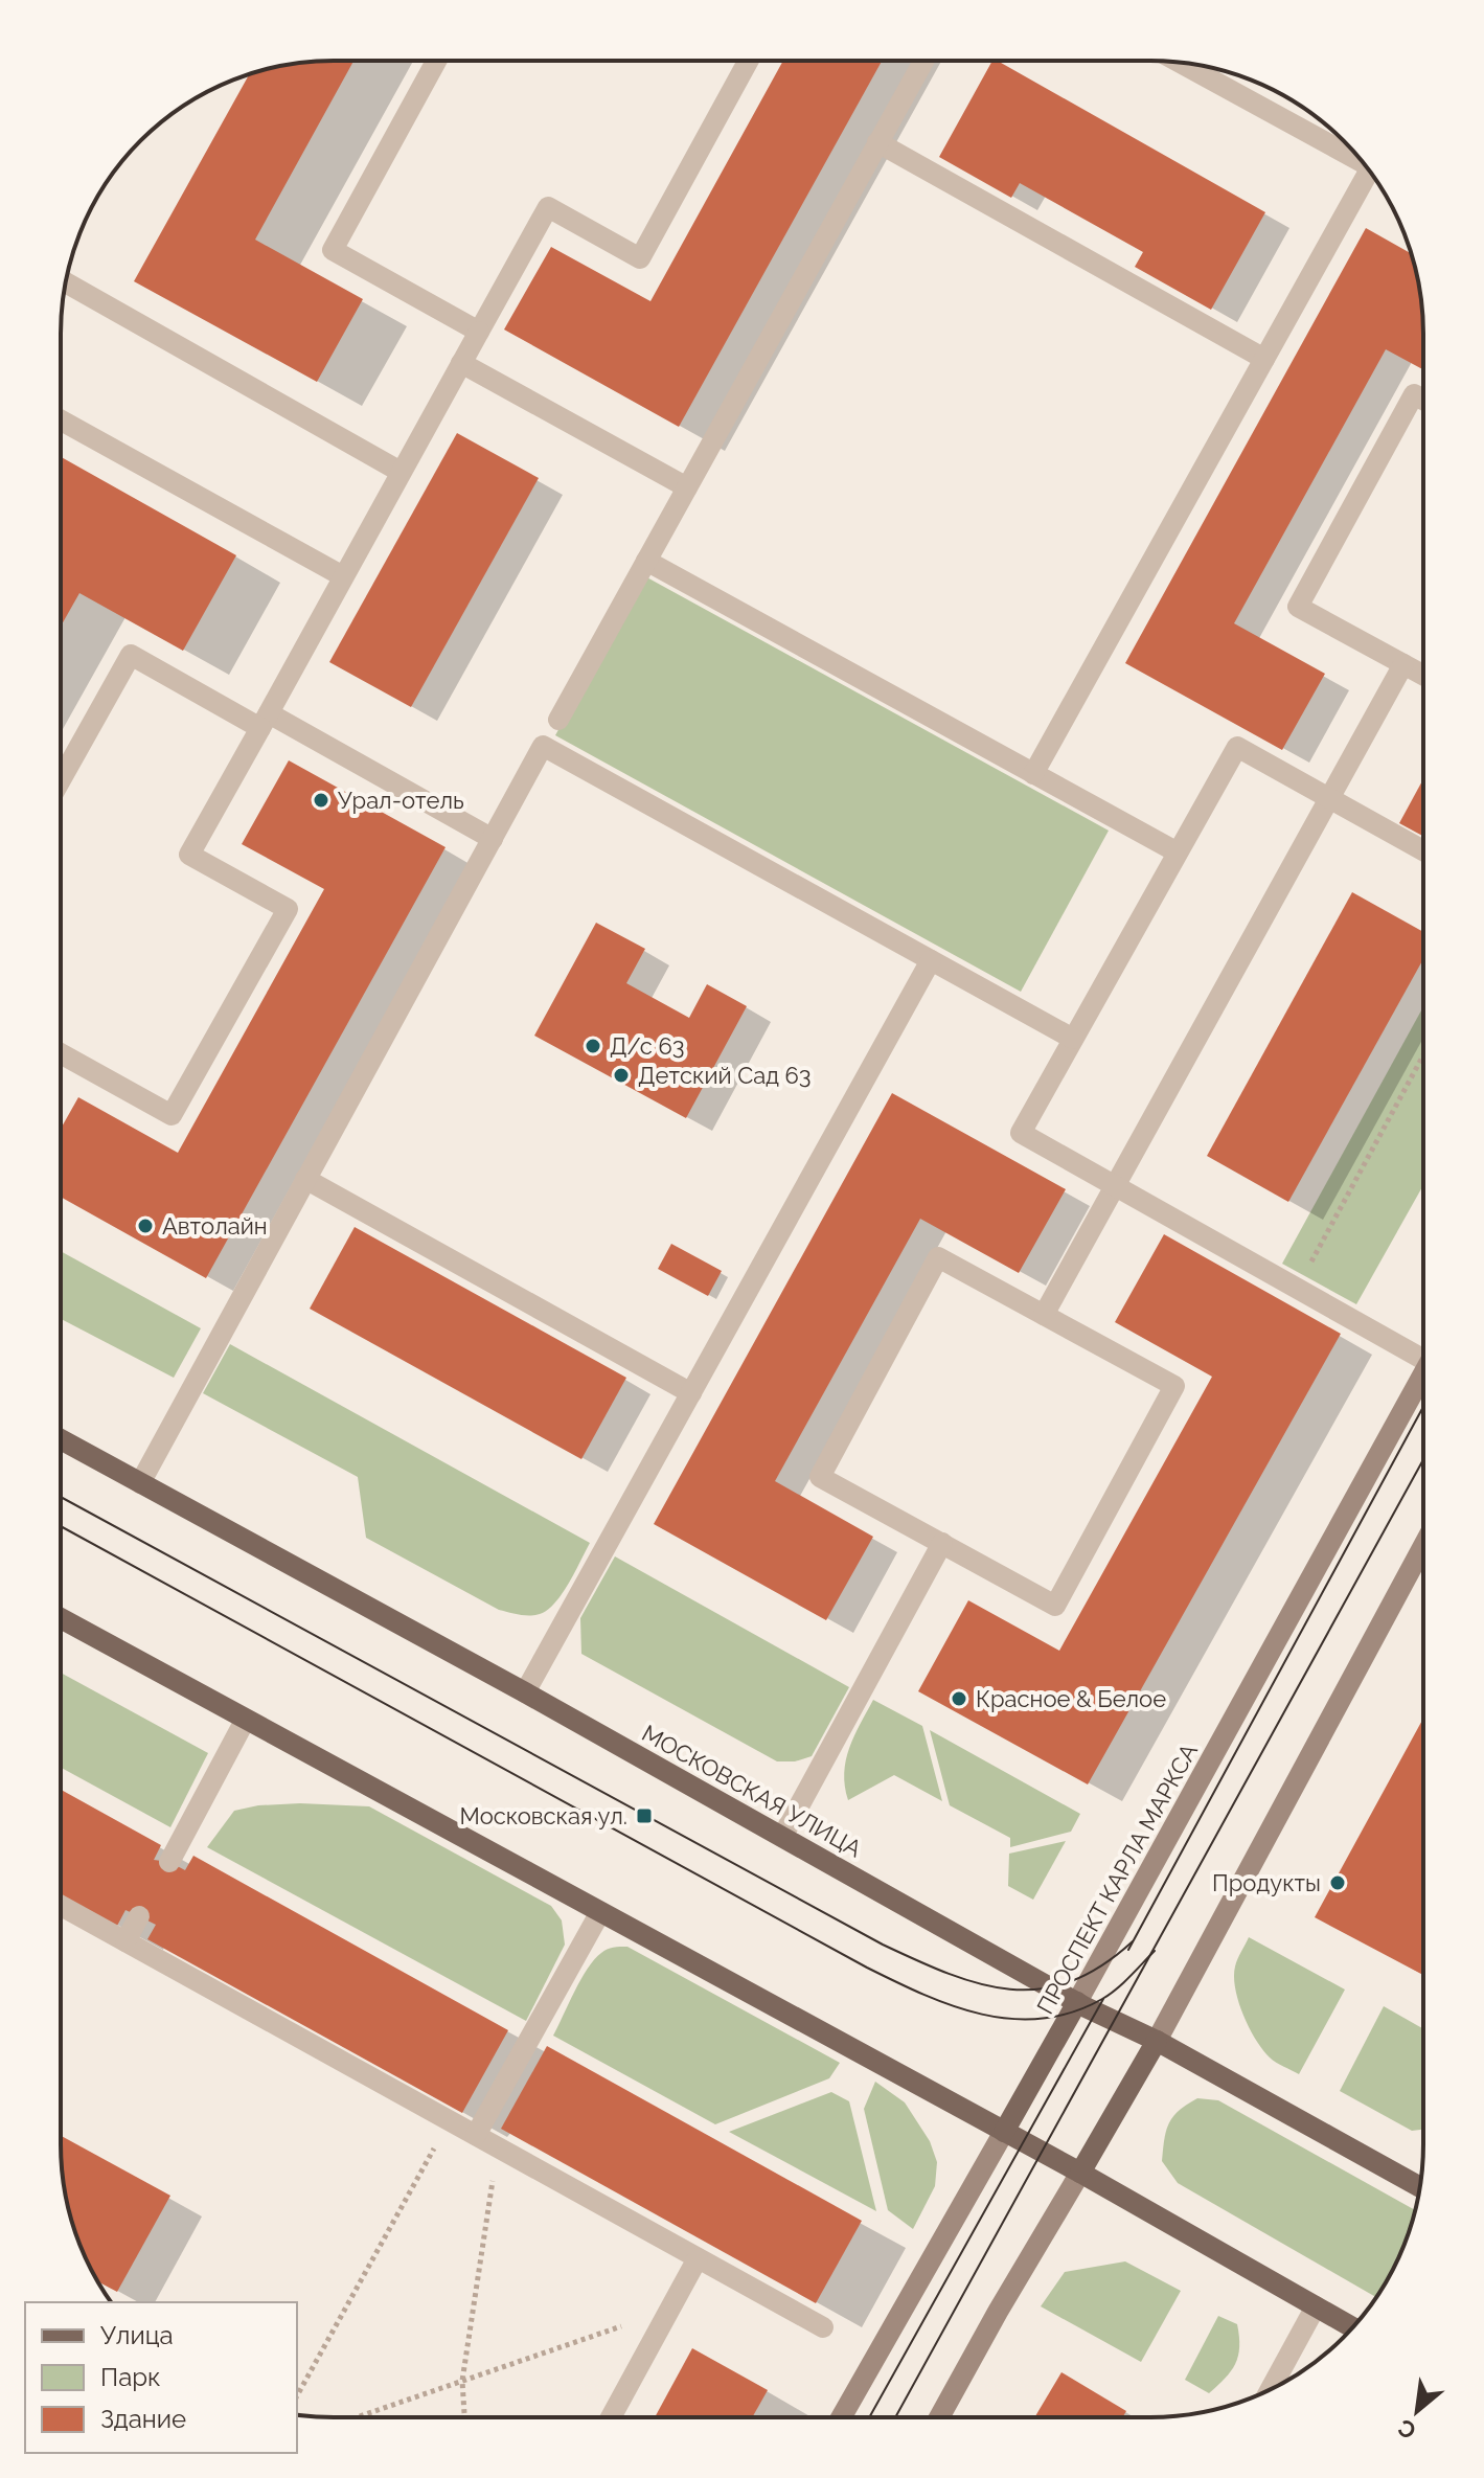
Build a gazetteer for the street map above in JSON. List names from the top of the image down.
{
  "streets": {
    "main road": ["МОСКОВСКАЯ УЛИЦА", "ПРОСПЕКТ КАРЛА МАРКСА"]
  },
  "crossings": [
    ["МОСКОВСКАЯ УЛИЦА", "ПРОСПЕКТ КАРЛА МАРКСА"]
  ],
  "places": {
    "other": [
      "Урал-отель",
      "Д/с 63",
      "Детский Сад 63",
      "Автолайн",
      "Красное & Белое",
      "Продукты"
    ],
    "transit": ["Московская ул."]
  },
  "legend": ["Улица", "Парк", "Здание"],
  "north": "bottom left"
}
